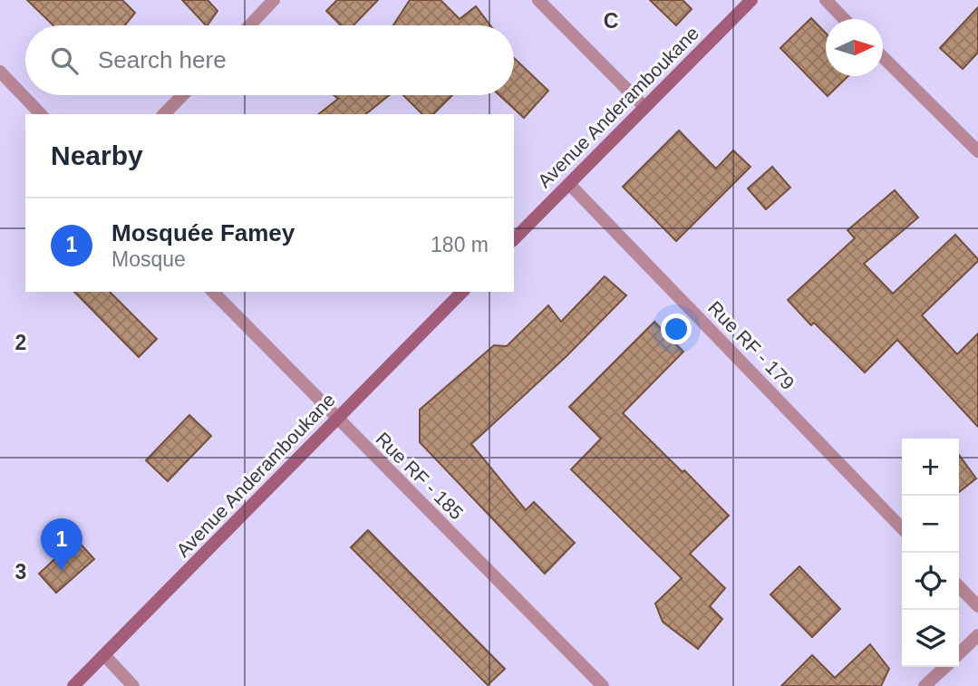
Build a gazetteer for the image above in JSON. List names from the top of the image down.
{
  "streets": {
    "street": ["Avenue Anderamboukane", "Rue RF - 179", "Rue RF - 185"]
  },
  "crossings": [
    ["Avenue Anderamboukane", "Rue RF - 179"],
    ["Avenue Anderamboukane", "Rue RF - 185"]
  ],
  "north": "right",
  "page": {
    "search": "Search here",
    "heading": "Nearby",
    "list": [
      {
        "mark": "1",
        "name": "Mosquée Famey",
        "note": "Mosque",
        "value": "180 m"
      }
    ],
    "map_buttons": ["+", "−"],
    "pins": "1"
  },
  "grid": {
    "columns": ["C"],
    "rows": ["2", "3"]
  }
}
